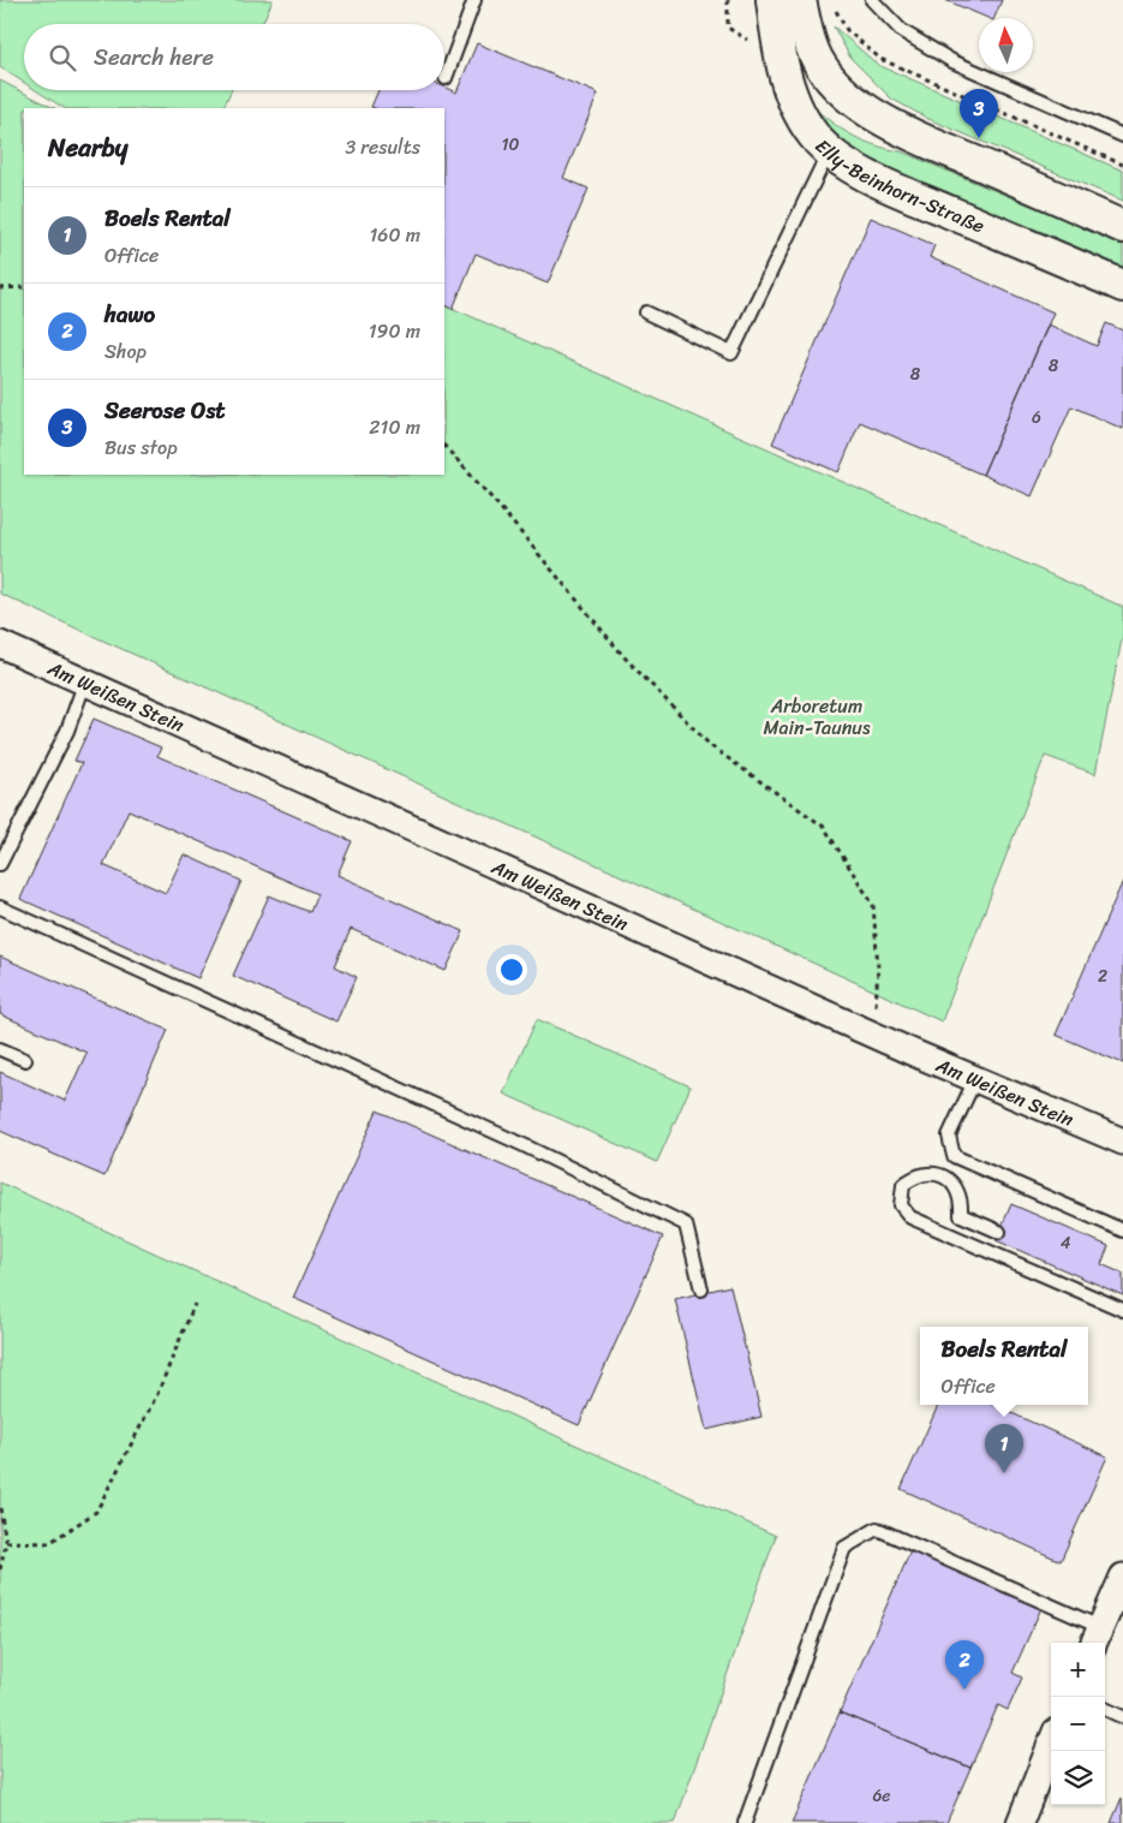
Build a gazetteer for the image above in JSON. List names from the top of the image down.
{
  "streets": {
    "street": ["Elly-Beinhorn-Straße", "Am Weißen Stein"]
  },
  "parks": ["Arboretum Main-Taunus"],
  "house_numbers": [
    "10",
    "8",
    "8",
    "6",
    "2",
    "4",
    "6e"
  ],
  "north": "top",
  "page": {
    "search": "Search here",
    "pins": ["3", "1", "2"],
    "heading": ["Nearby", "3 results"],
    "list": [
      {
        "mark": "1",
        "name": "Boels Rental",
        "note": "Office",
        "value": "160 m"
      },
      {
        "mark": "2",
        "name": "hawo",
        "note": "Shop",
        "value": "190 m"
      },
      {
        "mark": "3",
        "name": "Seerose Ost",
        "note": "Bus stop",
        "value": "210 m"
      }
    ],
    "popup": ["Boels Rental", "Office"],
    "map_buttons": ["+", "−"]
  }
}
